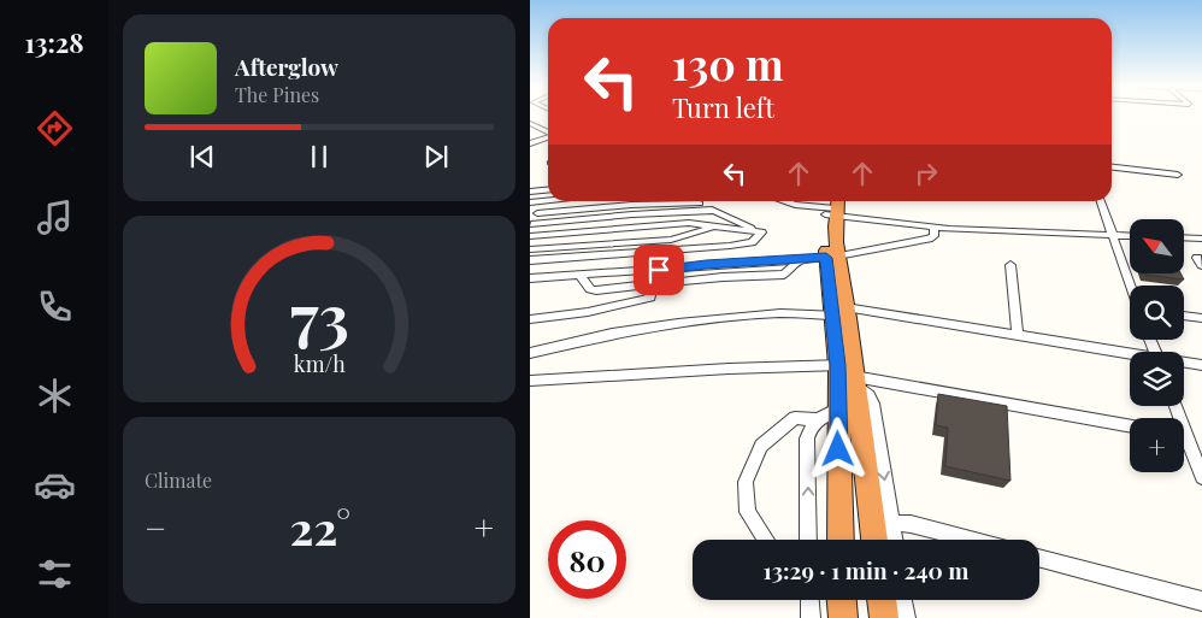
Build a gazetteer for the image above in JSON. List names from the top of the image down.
{
  "north": "top left",
  "page": {
    "tabs": "13:28",
    "turn": ["130 m", "Turn left"],
    "song": ["Afterglow", "The Pines"],
    "map_buttons": "+",
    "tile": "Climate",
    "heat": ["−", "22°", "+"],
    "limit": "80",
    "trip": "13:29 · 1 min · 240 m",
    "gauge": ["73", "km/h"]
  }
}
